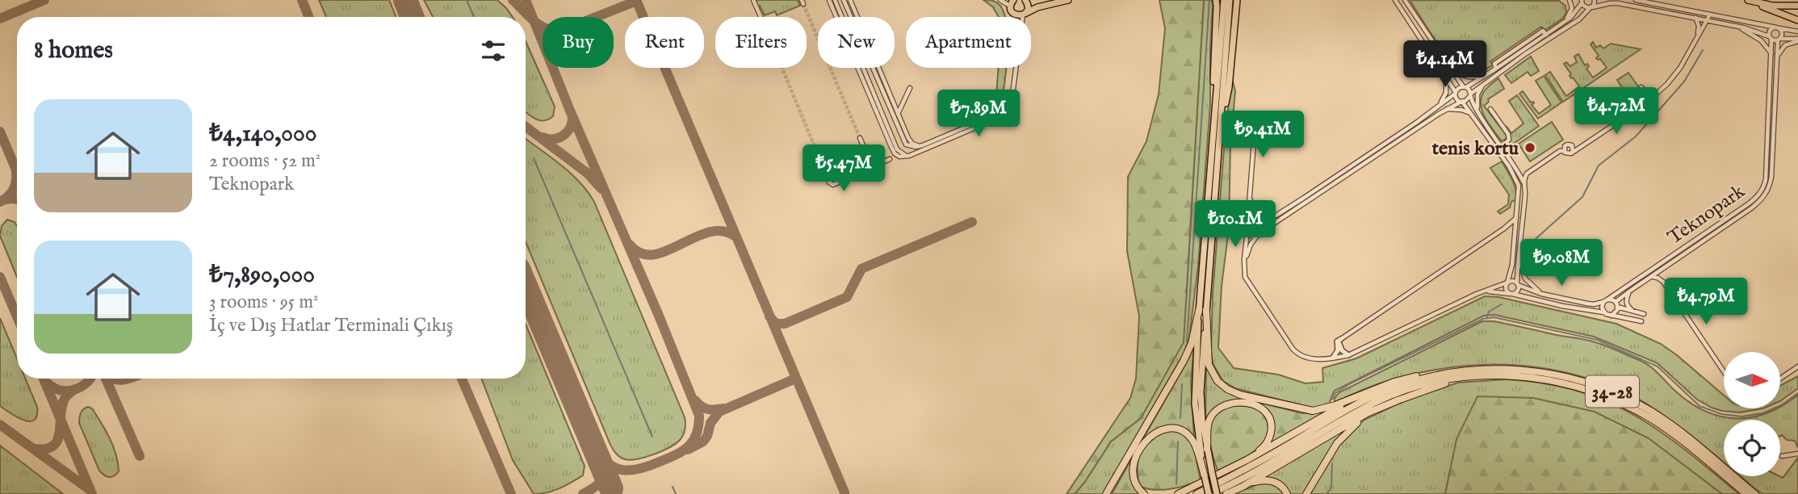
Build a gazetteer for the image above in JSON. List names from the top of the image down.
{
  "streets": {
    "highway": ["34-28"],
    "street": ["Teknopark"]
  },
  "places": ["tenis kortu"],
  "north": "right",
  "page": {
    "chip": [
      "Buy",
      "Rent",
      "Filters",
      "New",
      "Apartment"
    ],
    "heading": "8 homes",
    "price": [
      "₺4.14M",
      "₺4.72M",
      "₺7.89M",
      "₺9.41M",
      "₺5.47M",
      "₺10.1M",
      "₺9.08M",
      "₺4.79M"
    ],
    "list": [
      {
        "name": "₺4,140,000",
        "note": "2 rooms · 52 m² · Teknopark"
      },
      {
        "name": "₺7,890,000",
        "note": "3 rooms · 95 m² · İç ve Dış Hatlar Terminali Çıkış"
      }
    ]
  }
}
